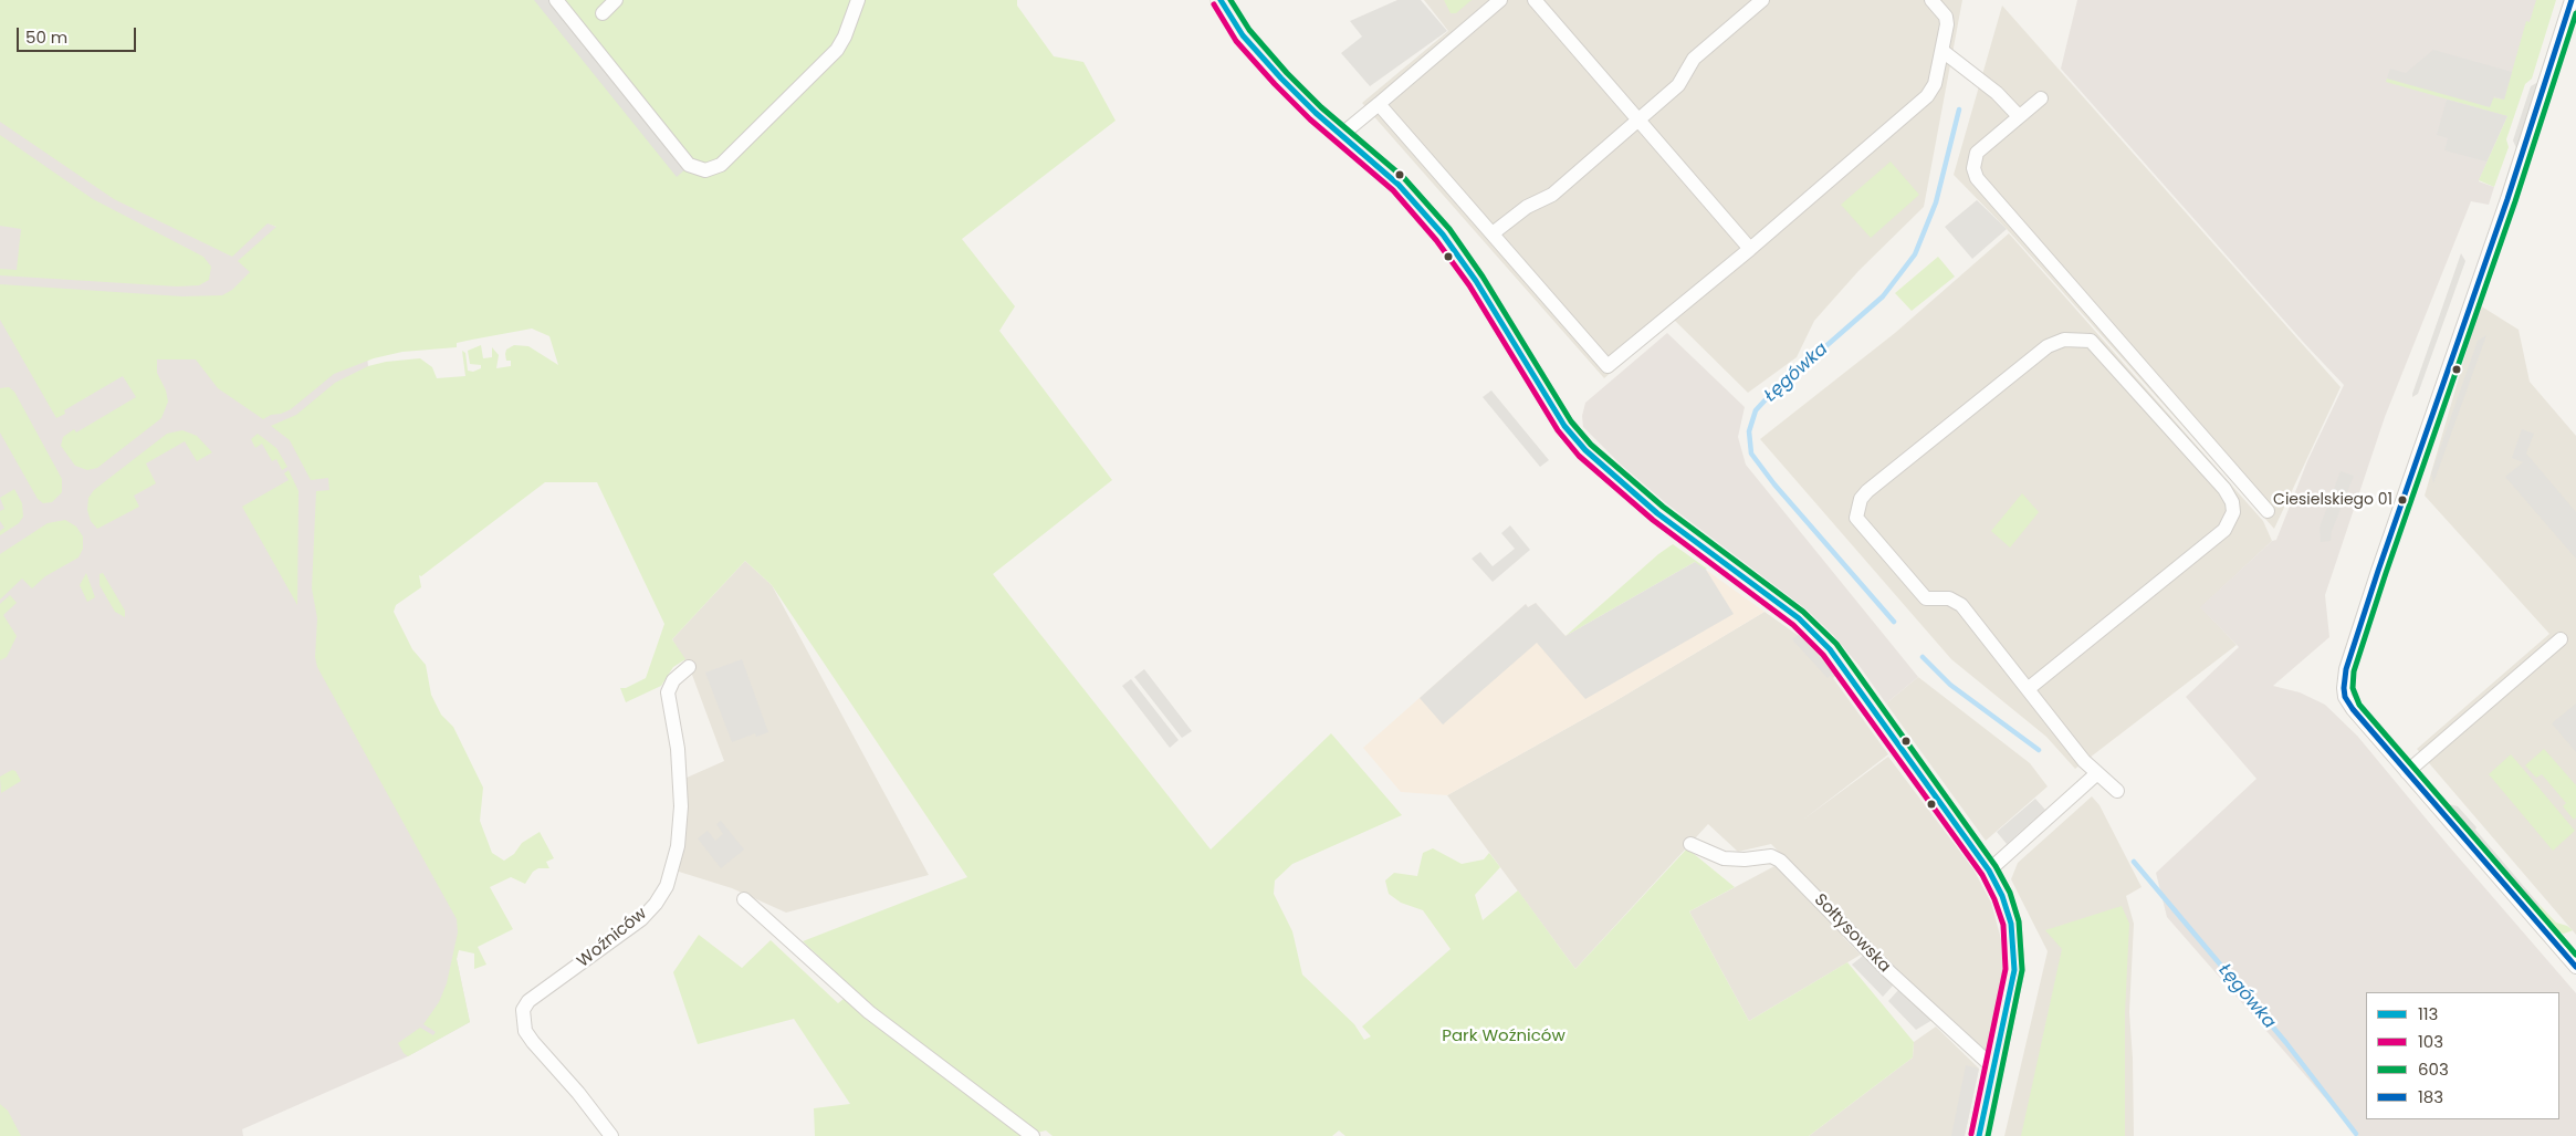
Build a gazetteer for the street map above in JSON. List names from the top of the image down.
{
  "streets": {
    "street": ["Sołtysowska", "Woźniców"]
  },
  "water": ["Łęgówka"],
  "parks": ["Park Woźniców"],
  "places": ["Ciesielskiego 01"],
  "lines": [
    "transit line 113",
    "transit line 603",
    "transit line 183",
    "transit line 103"
  ],
  "legend": [
    "113",
    "103",
    "603",
    "183"
  ],
  "scale_bar": "50 m"
}
